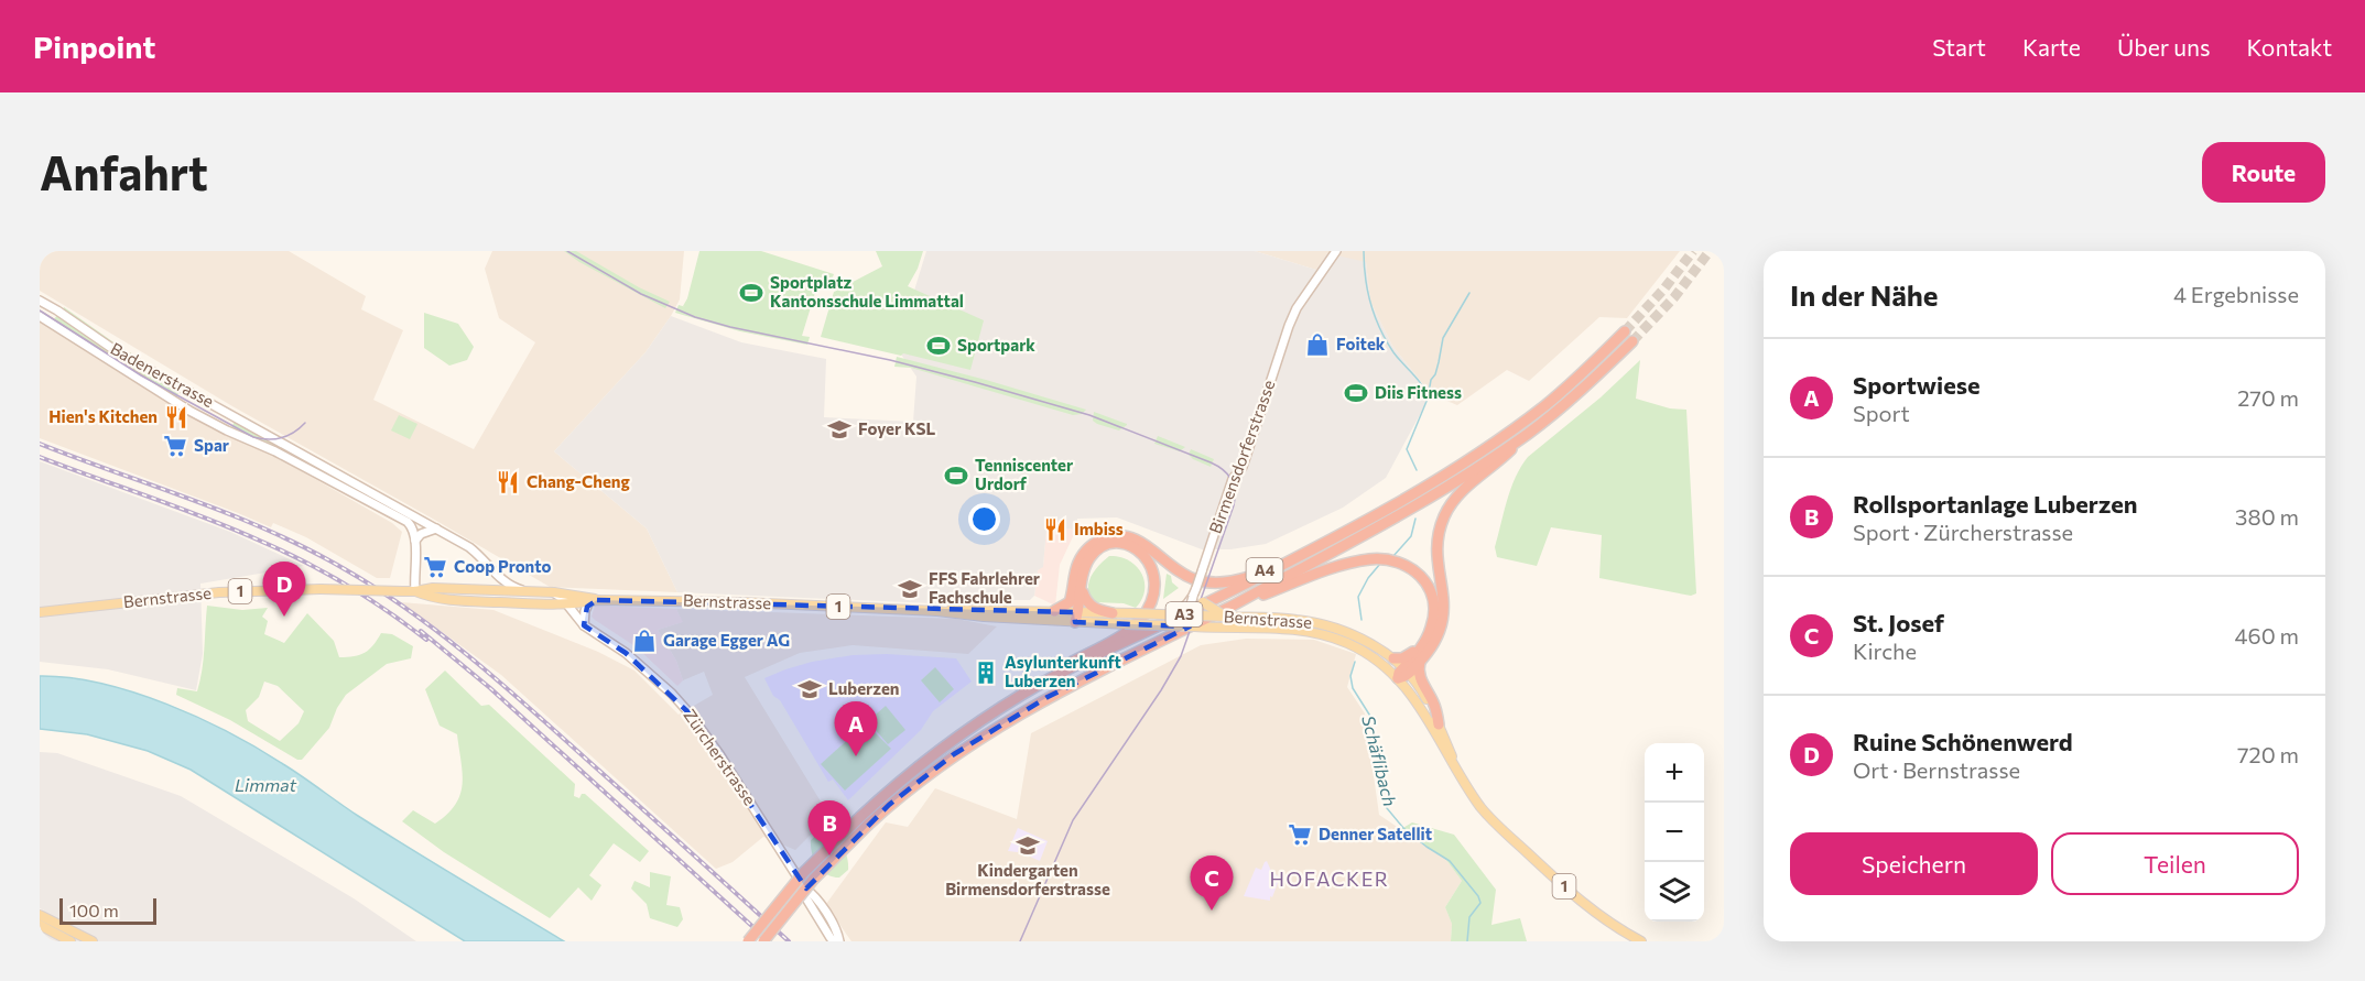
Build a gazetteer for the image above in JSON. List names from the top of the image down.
{
  "streets": {
    "highway": ["A4", "A3"],
    "main road": [
      "Badenerstrasse",
      "Birmensdorferstrasse",
      "1",
      "Bernstrasse",
      "Zürcherstrasse"
    ]
  },
  "crossings": [
    ["Birmensdorferstrasse", "Bernstrasse"],
    ["A4", "Bernstrasse"],
    ["A4", "A3"],
    ["Bernstrasse", "Zürcherstrasse"]
  ],
  "districts": ["HOFACKER"],
  "water": ["Schäflibach", "Limmat"],
  "places": {
    "sports": [
      "Sportplatz Kantonsschule Limmattal",
      "Sportpark",
      "Diis Fitness",
      "Tenniscenter Urdorf"
    ],
    "shop": ["Foitek", "Garage Egger AG"],
    "restaurant": ["Hien's Kitchen", "Chang-Cheng", "Imbiss"],
    "school or university": [
      "Foyer KSL",
      "FFS Fahrlehrer Fachschule",
      "Luberzen",
      "Kindergarten Birmensdorferstrasse"
    ],
    "supermarket": ["Spar", "Coop Pronto", "Denner Satellit"],
    "building": ["Asylunterkunft Luberzen"]
  },
  "scale_bar": "100 m",
  "page": {
    "header": "Pinpoint",
    "nav": [
      "Start",
      "Karte",
      "Über uns",
      "Kontakt"
    ],
    "buttons": [
      "Route",
      ["Speichern", "Teilen"]
    ],
    "title": "Anfahrt",
    "heading": ["In der Nähe", "4 Ergebnisse"],
    "list": [
      {
        "mark": "A",
        "name": "Sportwiese",
        "note": "Sport",
        "value": "270 m"
      },
      {
        "mark": "B",
        "name": "Rollsportanlage Luberzen",
        "note": "Sport · Zürcherstrasse",
        "value": "380 m"
      },
      {
        "mark": "C",
        "name": "St. Josef",
        "note": "Kirche",
        "value": "460 m"
      },
      {
        "mark": "D",
        "name": "Ruine Schönenwerd",
        "note": "Ort · Bernstrasse",
        "value": "720 m"
      }
    ],
    "pins": [
      "D",
      "A",
      "B",
      "C"
    ],
    "map_buttons": ["+", "−"],
    "scale": "100 m"
  }
}
